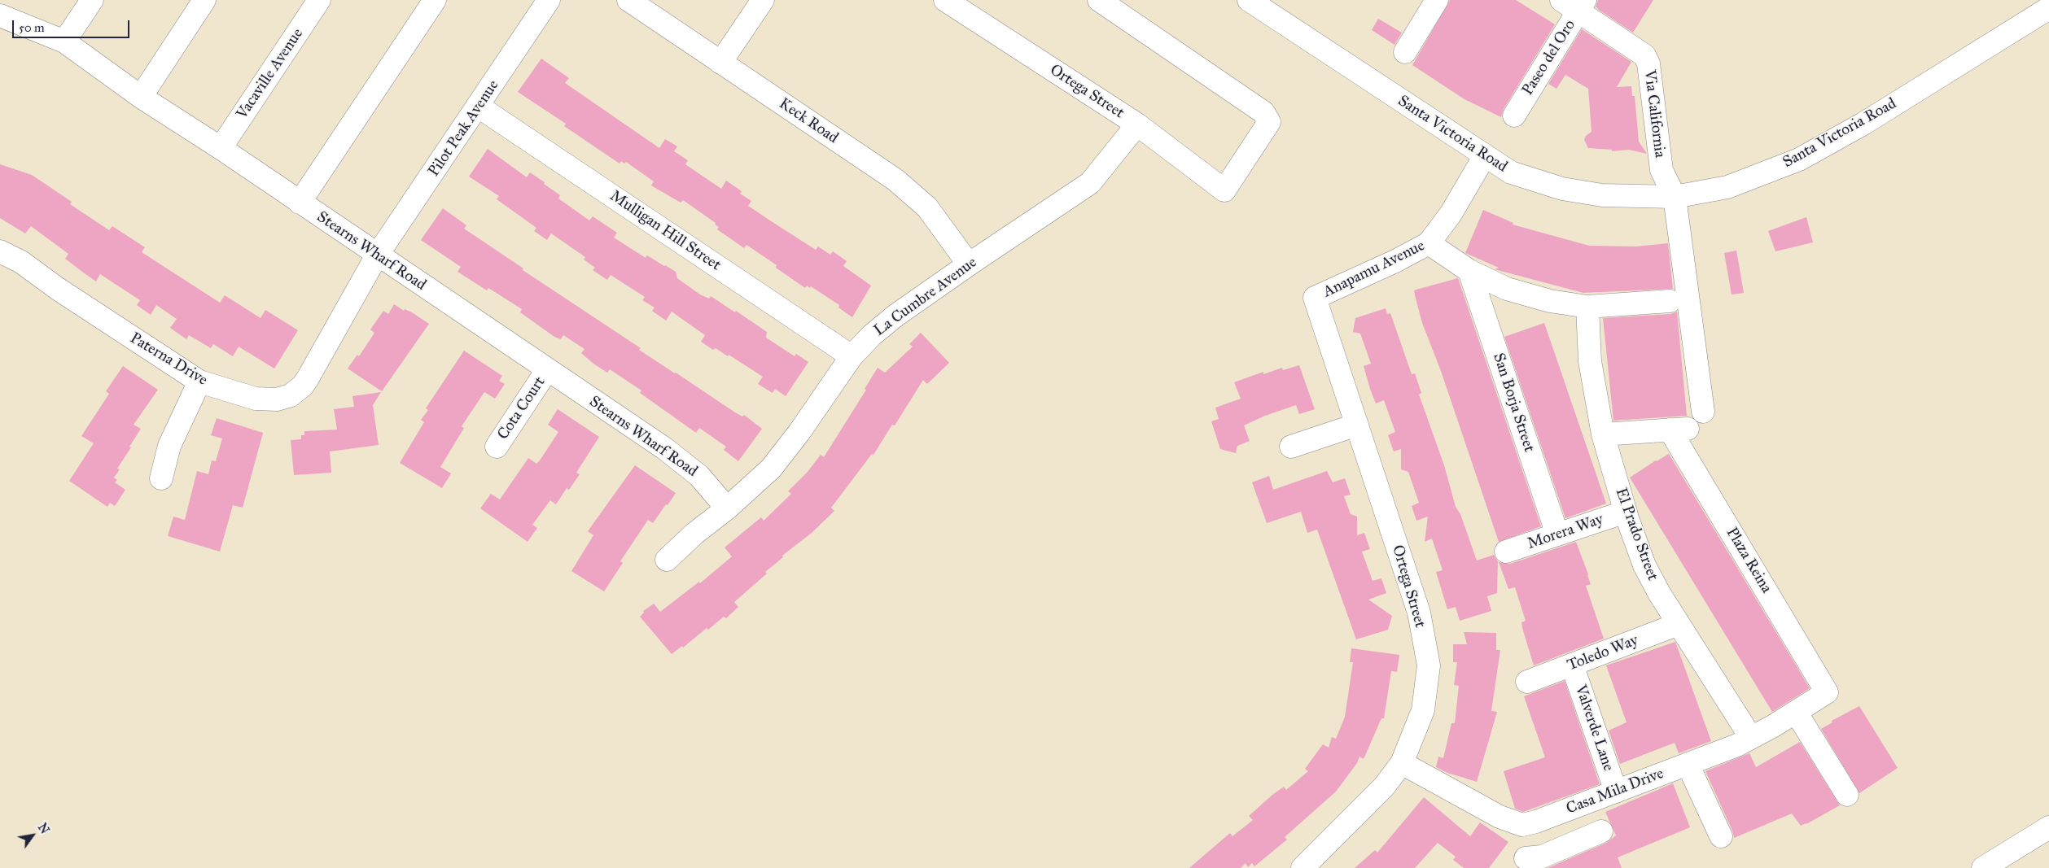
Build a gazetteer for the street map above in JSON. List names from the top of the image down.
{
  "streets": {
    "street": [
      "Paseo del Oro",
      "Vacaville Avenue",
      "Ortega Street",
      "Via California",
      "Keck Road",
      "Pilot Peak Avenue",
      "Santa Victoria Road",
      "Mulligan Hill Street",
      "Stearns Wharf Road",
      "Anapamu Avenue",
      "La Cumbre Avenue",
      "Paterna Drive",
      "San Borja Street",
      "Cota Court",
      "Morera Way",
      "El Prado Street",
      "Plaza Reina",
      "Toledo Way",
      "Valverde Lane",
      "Casa Mila Drive"
    ]
  },
  "crossings": [
    ["Paseo del Oro", "Via California"],
    ["Vacaville Avenue", "Stearns Wharf Road"],
    ["Ortega Street", "Anapamu Avenue"],
    ["Ortega Street", "La Cumbre Avenue"],
    ["Via California", "Santa Victoria Road"],
    ["Keck Road", "La Cumbre Avenue"],
    ["Pilot Peak Avenue", "Mulligan Hill Street"],
    ["Pilot Peak Avenue", "Stearns Wharf Road"],
    ["Pilot Peak Avenue", "Paterna Drive"],
    ["Santa Victoria Road", "Anapamu Avenue"],
    ["Mulligan Hill Street", "La Cumbre Avenue"],
    ["Stearns Wharf Road", "La Cumbre Avenue"],
    ["Stearns Wharf Road", "Paterna Drive"],
    ["Stearns Wharf Road", "Cota Court"],
    ["San Borja Street", "Morera Way"],
    ["Morera Way", "El Prado Street"],
    ["El Prado Street", "Plaza Reina"],
    ["El Prado Street", "Toledo Way"],
    ["El Prado Street", "Casa Mila Drive"],
    ["Plaza Reina", "Casa Mila Drive"],
    ["Toledo Way", "Valverde Lane"],
    ["Valverde Lane", "Casa Mila Drive"]
  ],
  "scale_bar": "50 m",
  "north": "top right"
}
